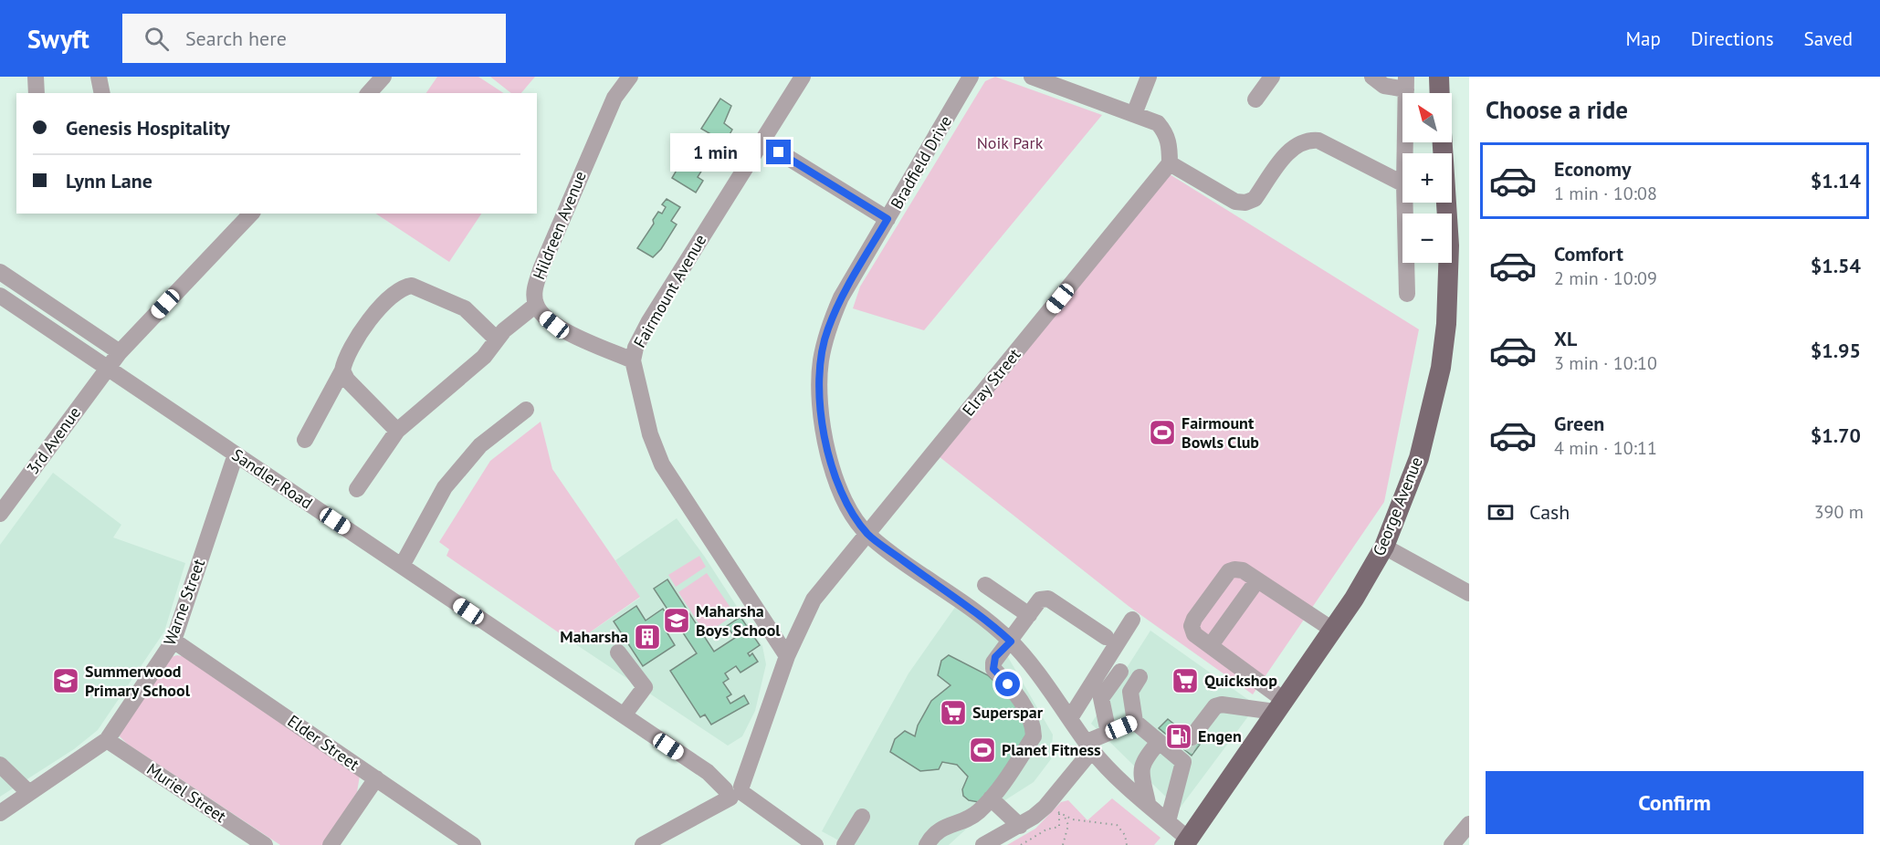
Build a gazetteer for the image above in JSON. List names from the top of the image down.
{
  "streets": {
    "main road": ["George Avenue"],
    "street": [
      "Bradfield Drive",
      "Hildreen Avenue",
      "Fairmount Avenue",
      "Elray Street",
      "3rd Avenue",
      "Sandler Road",
      "Warne Street",
      "Elder Street",
      "Muriel Street"
    ]
  },
  "crossings": [
    ["Bradfield Drive", "Elray Street"],
    ["Bradfield Drive", "George Avenue"],
    ["Fairmount Avenue", "Elray Street"],
    ["Elray Street", "Sandler Road"],
    ["3rd Avenue", "Sandler Road"],
    ["Sandler Road", "Warne Street"],
    ["Warne Street", "Elder Street"],
    ["Warne Street", "Muriel Street"]
  ],
  "parks": ["Noik Park"],
  "places": {
    "sports": ["Fairmount Bowls Club", "Planet Fitness"],
    "school or university": ["Maharsha Boys School", "Summerwood Primary School"],
    "building": ["Maharsha"],
    "supermarket": ["Quickshop", "Superspar"],
    "fuel station": ["Engen"]
  },
  "north": "top left",
  "page": {
    "header": "Swyft",
    "search": "Search here",
    "nav": ["Map", "Directions", "Saved"],
    "heading": "Choose a ride",
    "map_buttons": ["+", "−"],
    "banner": ["Genesis Hospitality", "Lynn Lane"],
    "bubble": "1 min",
    "list": [
      {
        "name": "Economy",
        "note": "1 min · 10:08",
        "value": "$1.14"
      },
      {
        "name": "Comfort",
        "note": "2 min · 10:09",
        "value": "$1.54"
      },
      {
        "name": "XL",
        "note": "3 min · 10:10",
        "value": "$1.95"
      },
      {
        "name": "Green",
        "note": "4 min · 10:11",
        "value": "$1.70"
      }
    ],
    "pay": ["Cash", "390 m"],
    "buttons": "Confirm"
  }
}
